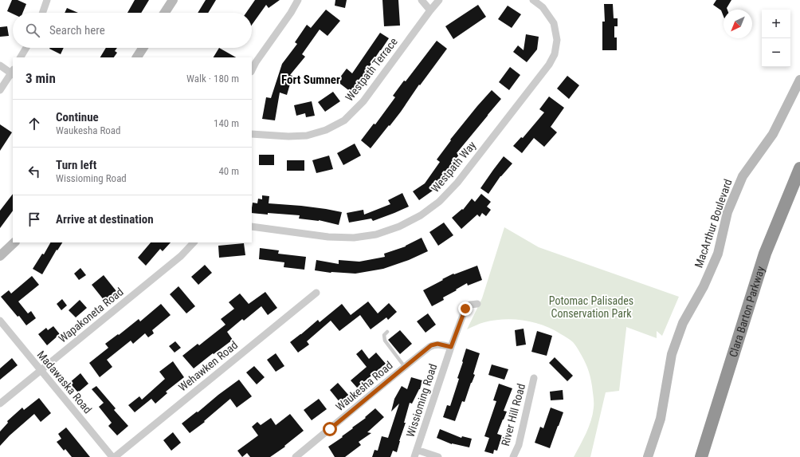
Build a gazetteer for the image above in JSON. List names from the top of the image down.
{
  "streets": {
    "highway": ["Clara Barton Parkway"],
    "main road": ["MacArthur Boulevard"],
    "street": [
      "Westpath Terrace",
      "Westpath Way",
      "Wapakoneta Road",
      "Wehawken Road",
      "Madawaska Road",
      "Waukesha Road",
      "Wissioming Road",
      "River Hill Road"
    ]
  },
  "crossings": [
    ["Wapakoneta Road", "Madawaska Road"],
    ["Wehawken Road", "Madawaska Road"],
    ["Waukesha Road", "Wissioming Road"]
  ],
  "districts": ["Fort Sumner"],
  "parks": ["Potomac Palisades Conservation Park"],
  "north": "bottom left",
  "page": {
    "map_buttons": ["+", "−"],
    "search": "Search here",
    "heading": ["3 min", "Walk · 180 m"],
    "list": [
      ["Continue", "Waukesha Road", "140 m"],
      ["Turn left", "Wissioming Road", "40 m"],
      "Arrive at destination"
    ]
  }
}
